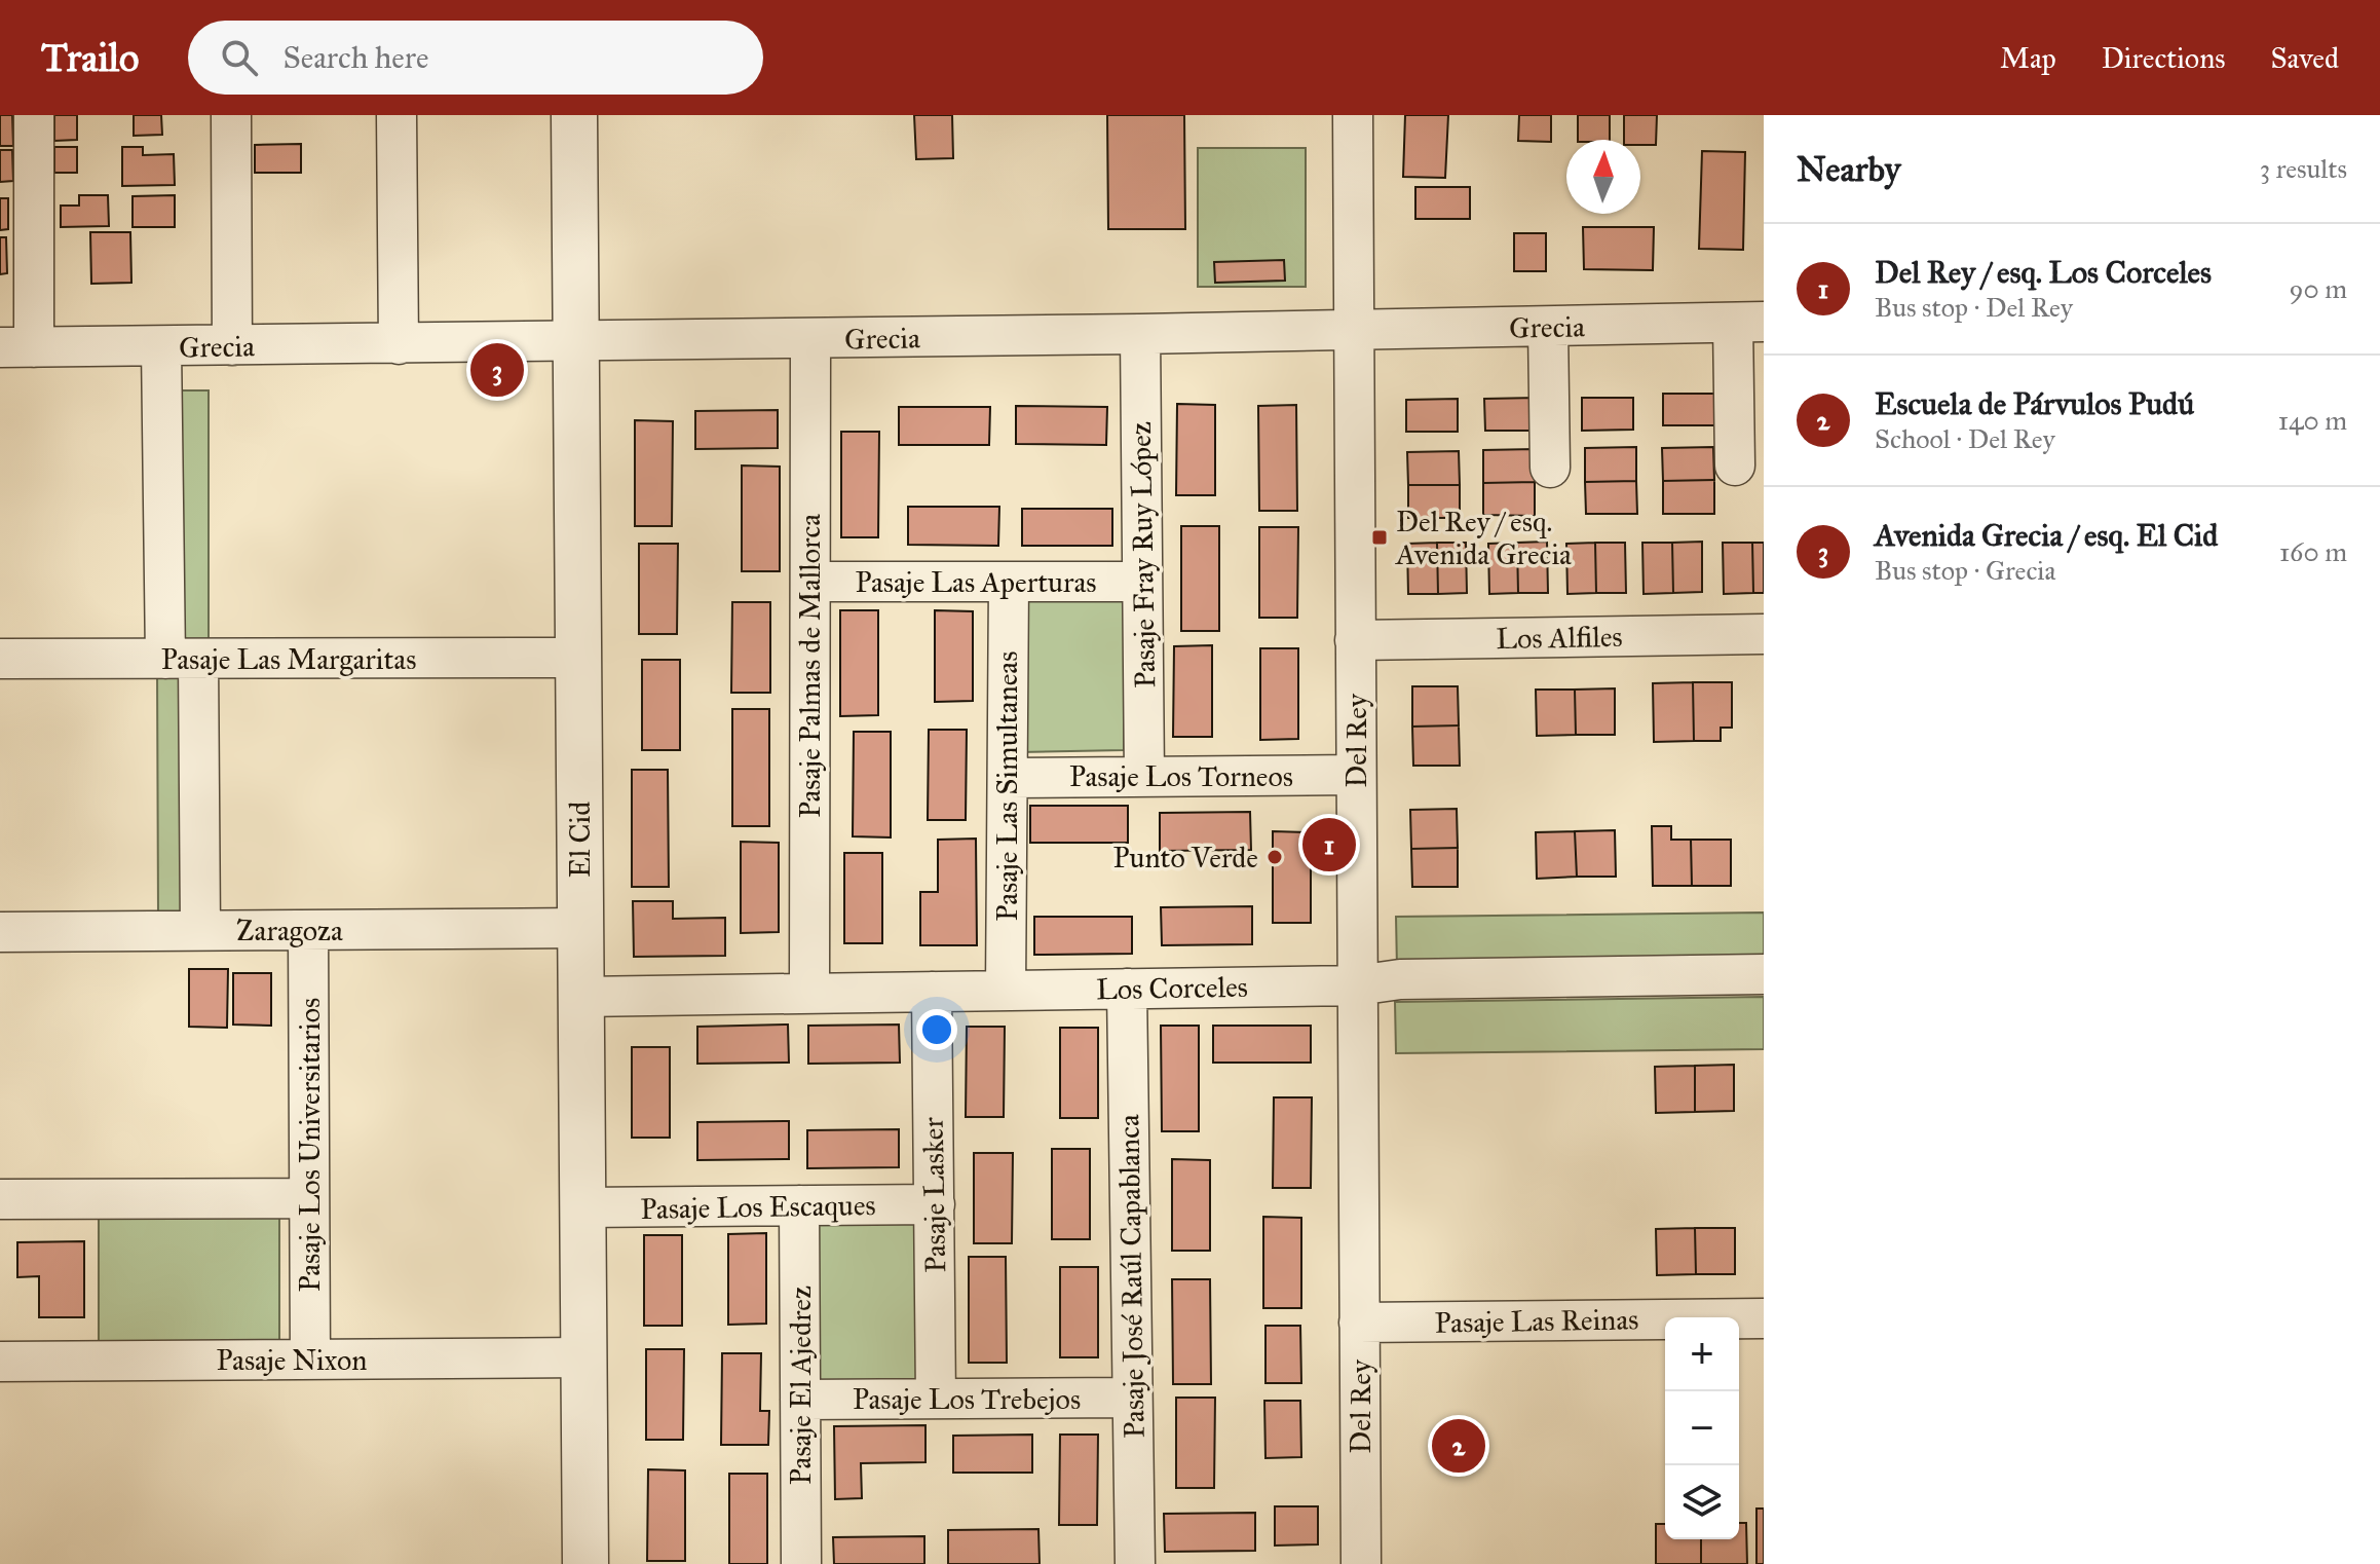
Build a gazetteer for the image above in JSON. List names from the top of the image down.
{
  "streets": {
    "street": [
      "Grecia",
      "Pasaje Fray Ruy López",
      "Pasaje Las Aperturas",
      "Los Alfiles",
      "Pasaje Las Margaritas",
      "Pasaje Palmas de Mallorca",
      "Del Rey",
      "Pasaje Los Torneos",
      "Pasaje Las Simultaneas",
      "El Cid",
      "Zaragoza",
      "Los Corceles",
      "Pasaje Los Universitarios",
      "Pasaje Lasker",
      "Pasaje Los Escaques",
      "Pasaje José Raúl Capablanca",
      "Pasaje Las Reinas",
      "Pasaje Nixon",
      "Pasaje El Ajedrez",
      "Pasaje Los Trebejos"
    ]
  },
  "crossings": [
    ["Grecia", "Pasaje Fray Ruy López"],
    ["Grecia", "Pasaje Palmas de Mallorca"],
    ["Grecia", "Del Rey"],
    ["Grecia", "El Cid"],
    ["Pasaje Fray Ruy López", "Pasaje Las Aperturas"],
    ["Pasaje Fray Ruy López", "Pasaje Los Torneos"],
    ["Pasaje Las Aperturas", "Pasaje Palmas de Mallorca"],
    ["Pasaje Las Aperturas", "Pasaje Las Simultaneas"],
    ["Los Alfiles", "Del Rey"],
    ["Pasaje Las Margaritas", "El Cid"],
    ["Pasaje Palmas de Mallorca", "Los Corceles"],
    ["Del Rey", "Pasaje Los Torneos"],
    ["Del Rey", "Los Corceles"],
    ["Del Rey", "Pasaje Las Reinas"],
    ["Pasaje Los Torneos", "Pasaje Las Simultaneas"],
    ["Pasaje Las Simultaneas", "Los Corceles"],
    ["El Cid", "Zaragoza"],
    ["El Cid", "Los Corceles"],
    ["El Cid", "Pasaje Los Escaques"],
    ["El Cid", "Pasaje Nixon"],
    ["Zaragoza", "Pasaje Los Universitarios"],
    ["Los Corceles", "Pasaje Lasker"],
    ["Los Corceles", "Pasaje José Raúl Capablanca"],
    ["Pasaje Los Universitarios", "Pasaje Nixon"],
    ["Pasaje Lasker", "Pasaje Los Escaques"],
    ["Pasaje Lasker", "Pasaje Los Trebejos"],
    ["Pasaje Los Escaques", "Pasaje El Ajedrez"],
    ["Pasaje José Raúl Capablanca", "Pasaje Los Trebejos"],
    ["Pasaje El Ajedrez", "Pasaje Los Trebejos"]
  ],
  "places": {
    "transit": ["Del Rey / esq. Avenida Grecia"],
    "other": ["Punto Verde"]
  },
  "north": "top",
  "page": {
    "header": "Trailo",
    "search": "Search here",
    "nav": ["Map", "Directions", "Saved"],
    "heading": ["Nearby", "3 results"],
    "list": [
      {
        "mark": "1",
        "name": "Del Rey / esq. Los Corceles",
        "note": "Bus stop · Del Rey",
        "value": "90 m"
      },
      {
        "mark": "2",
        "name": "Escuela de Párvulos Pudú",
        "note": "School · Del Rey",
        "value": "140 m"
      },
      {
        "mark": "3",
        "name": "Avenida Grecia / esq. El Cid",
        "note": "Bus stop · Grecia",
        "value": "160 m"
      }
    ],
    "pins": ["3", "1", "2"],
    "map_buttons": ["+", "−"]
  }
}
